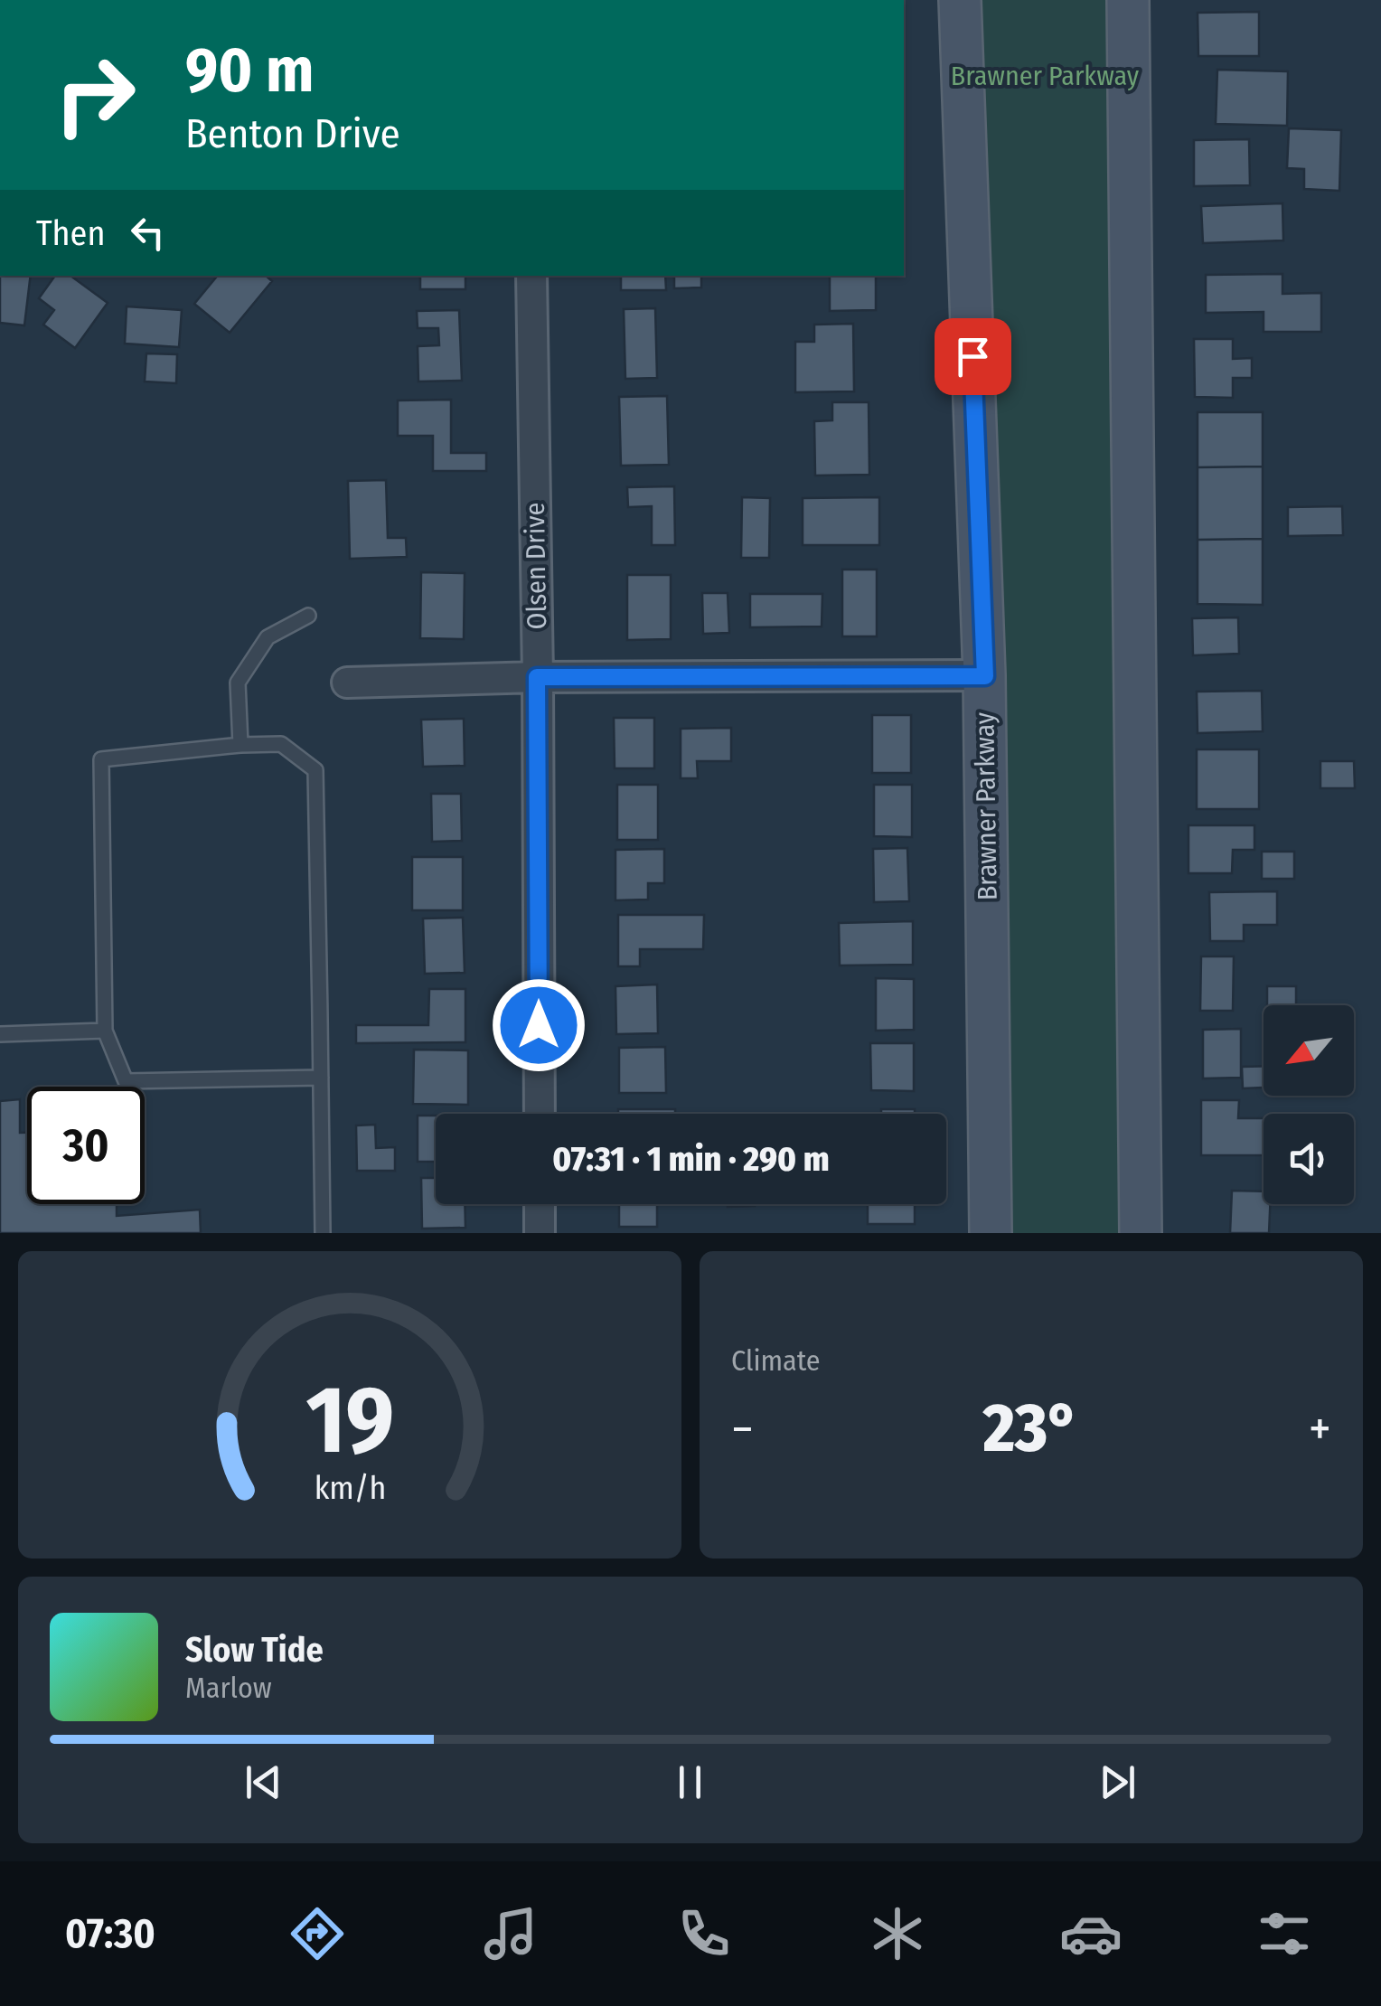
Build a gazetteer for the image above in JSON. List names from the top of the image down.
{
  "streets": {
    "street": ["Olsen Drive", "Brawner Parkway"]
  },
  "parks": ["Brawner Parkway"],
  "north": "bottom left",
  "page": {
    "turn": ["90 m", "Benton Drive"],
    "then": "Then",
    "limit": "30",
    "trip": "07:31 · 1 min · 290 m",
    "tile": "Climate",
    "heat": ["−", "23°", "+"],
    "song": ["Slow Tide", "Marlow"],
    "tabs": "07:30",
    "gauge": ["19", "km/h"]
  }
}
